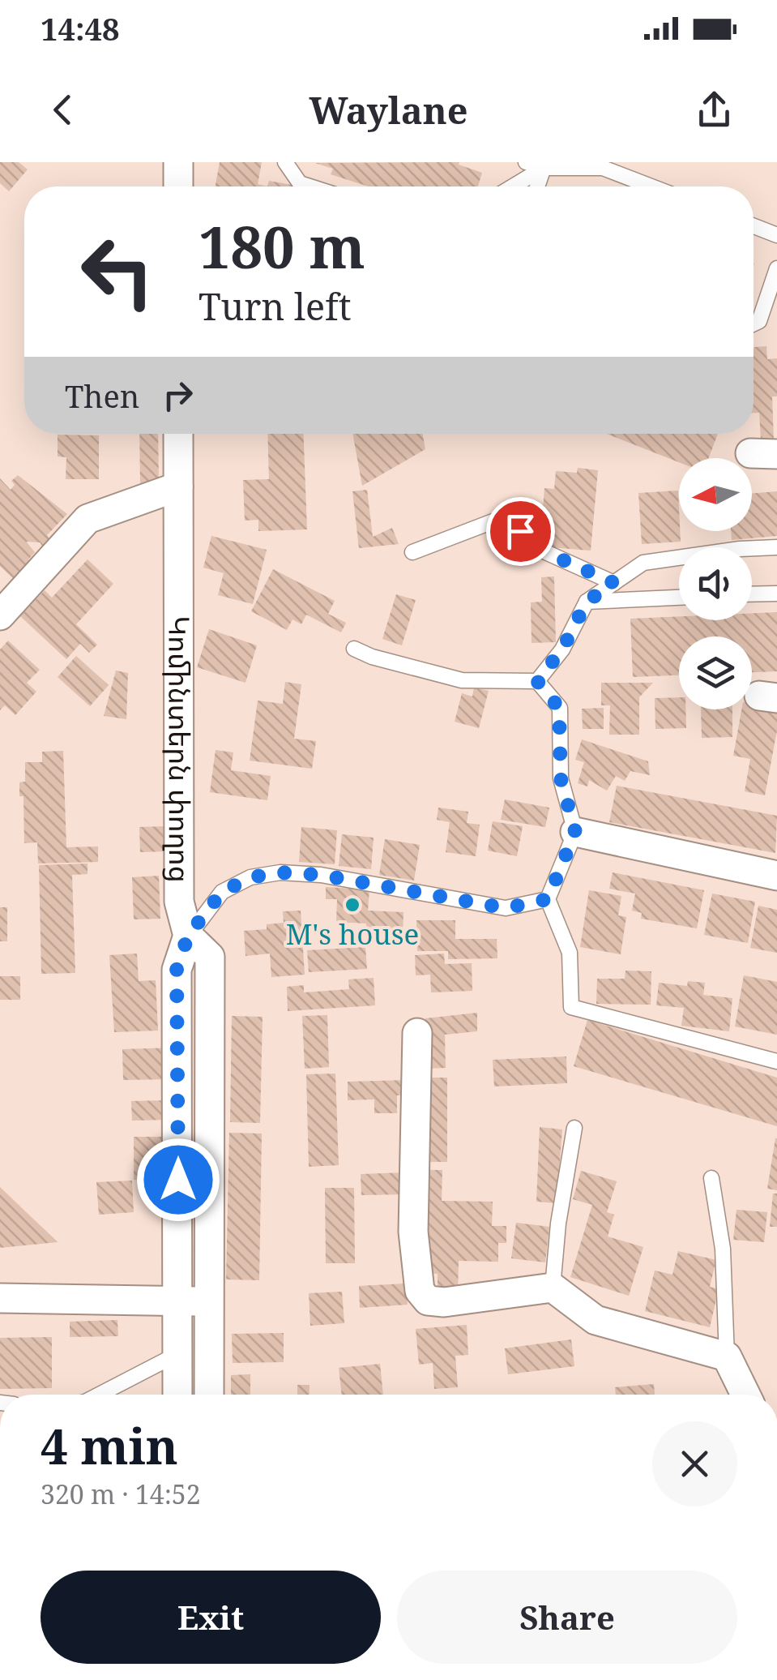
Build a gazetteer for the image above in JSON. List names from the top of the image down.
{
  "streets": {
    "street": ["Կոմինտերն փողոց"]
  },
  "places": ["M's house"],
  "north": "left",
  "page": {
    "status": "14:48",
    "header": "Waylane",
    "turn": ["180 m", "Turn left"],
    "then": "Then",
    "heading": ["4 min", "320 m · 14:52"],
    "buttons": ["Exit", "Share"]
  }
}
